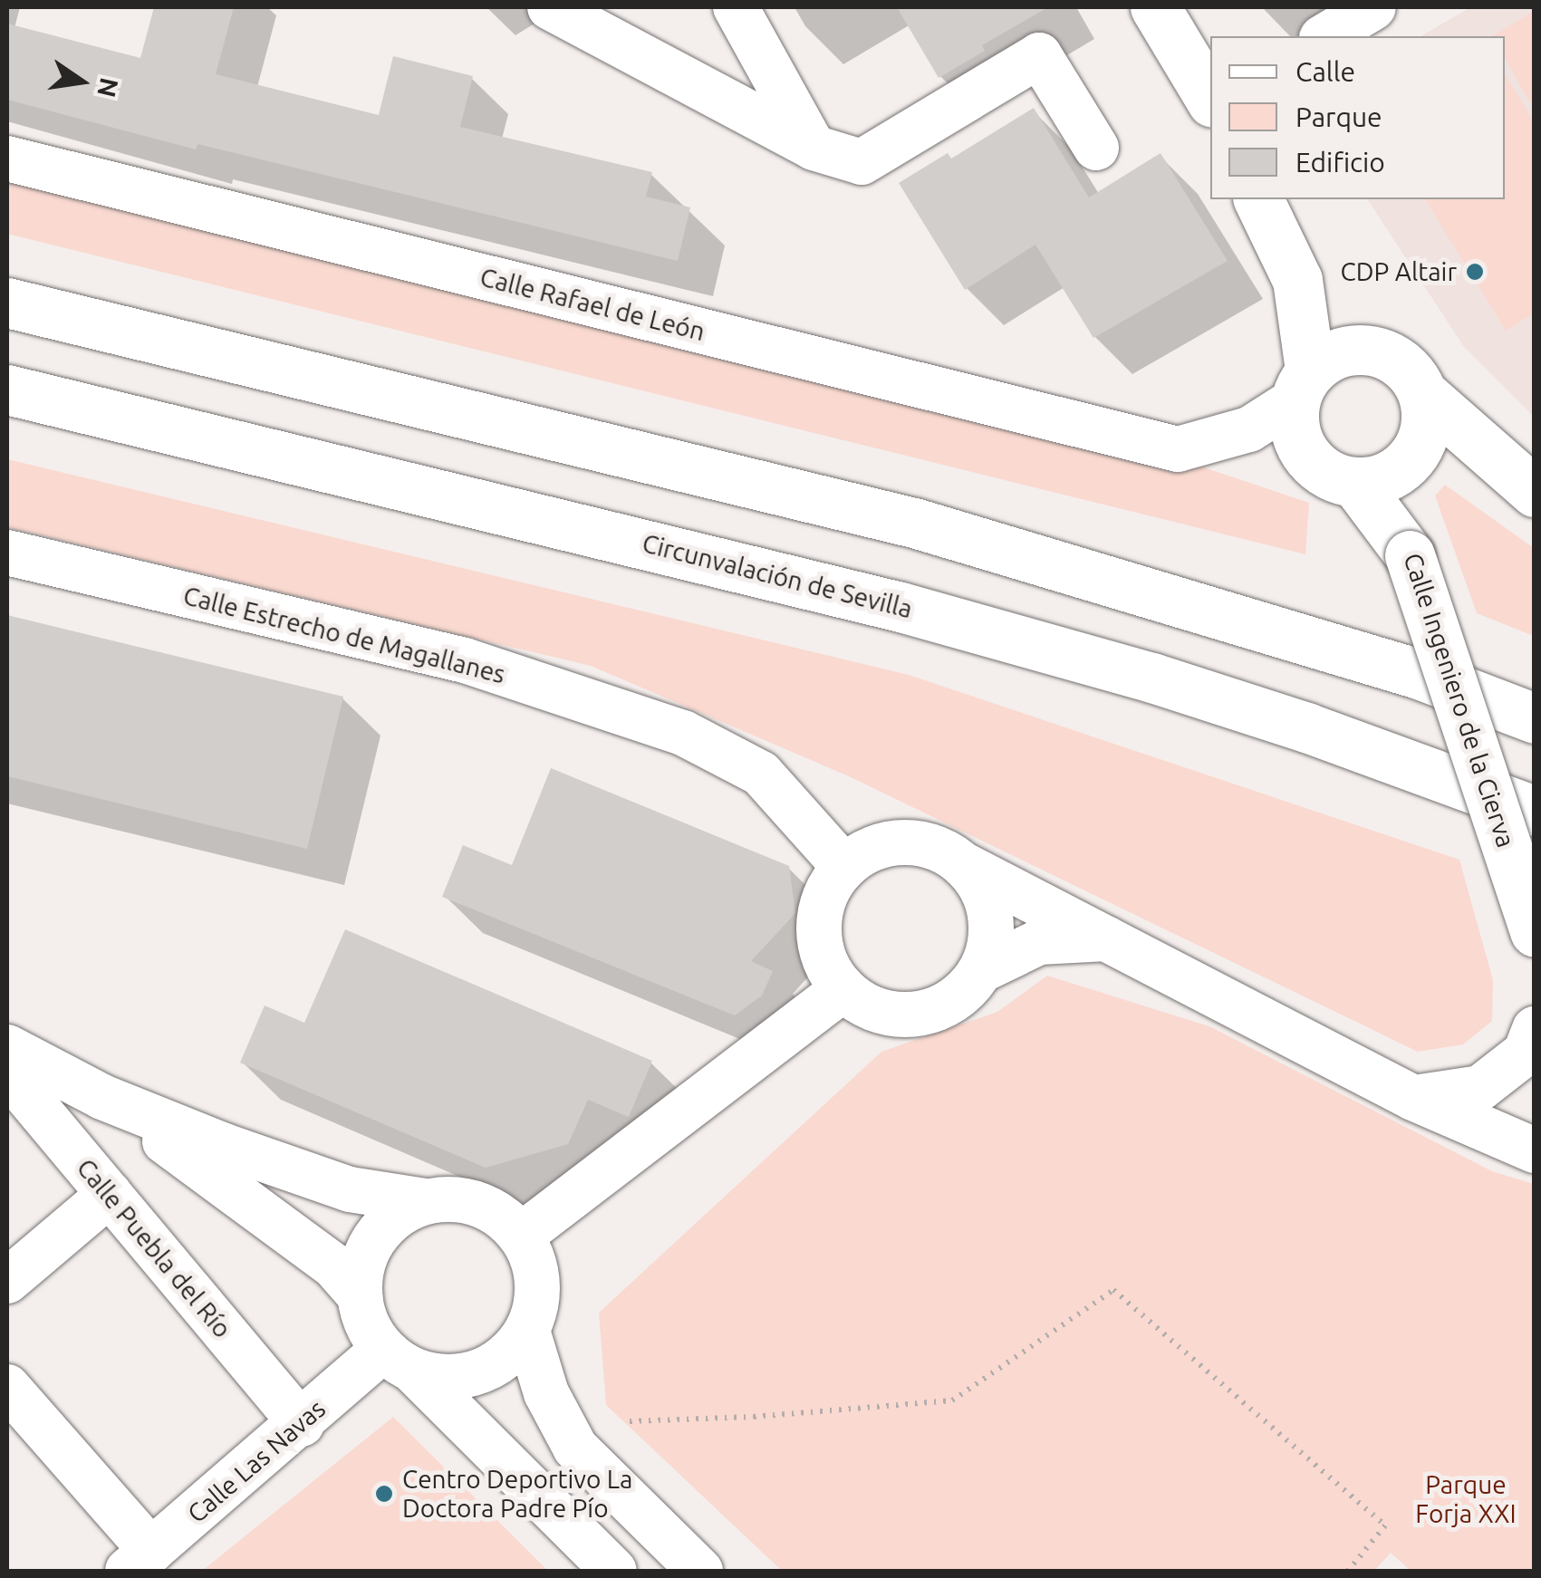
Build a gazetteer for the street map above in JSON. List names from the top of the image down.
{
  "streets": {
    "main road": ["Circunvalación de Sevilla", "Calle Ingeniero de la Cierva"],
    "street": [
      "Calle Rafael de León",
      "Calle Estrecho de Magallanes",
      "Calle Puebla del Río",
      "Calle Las Navas"
    ]
  },
  "crossings": [
    ["Calle Rafael de León", "Calle Ingeniero de la Cierva"],
    ["Calle Puebla del Río", "Calle Las Navas"]
  ],
  "parks": ["Parque Forja XXI"],
  "places": ["CDP Altair", "Centro Deportivo La Doctora Padre Pío"],
  "legend": ["Calle", "Parque", "Edificio"],
  "north": "right"
}
